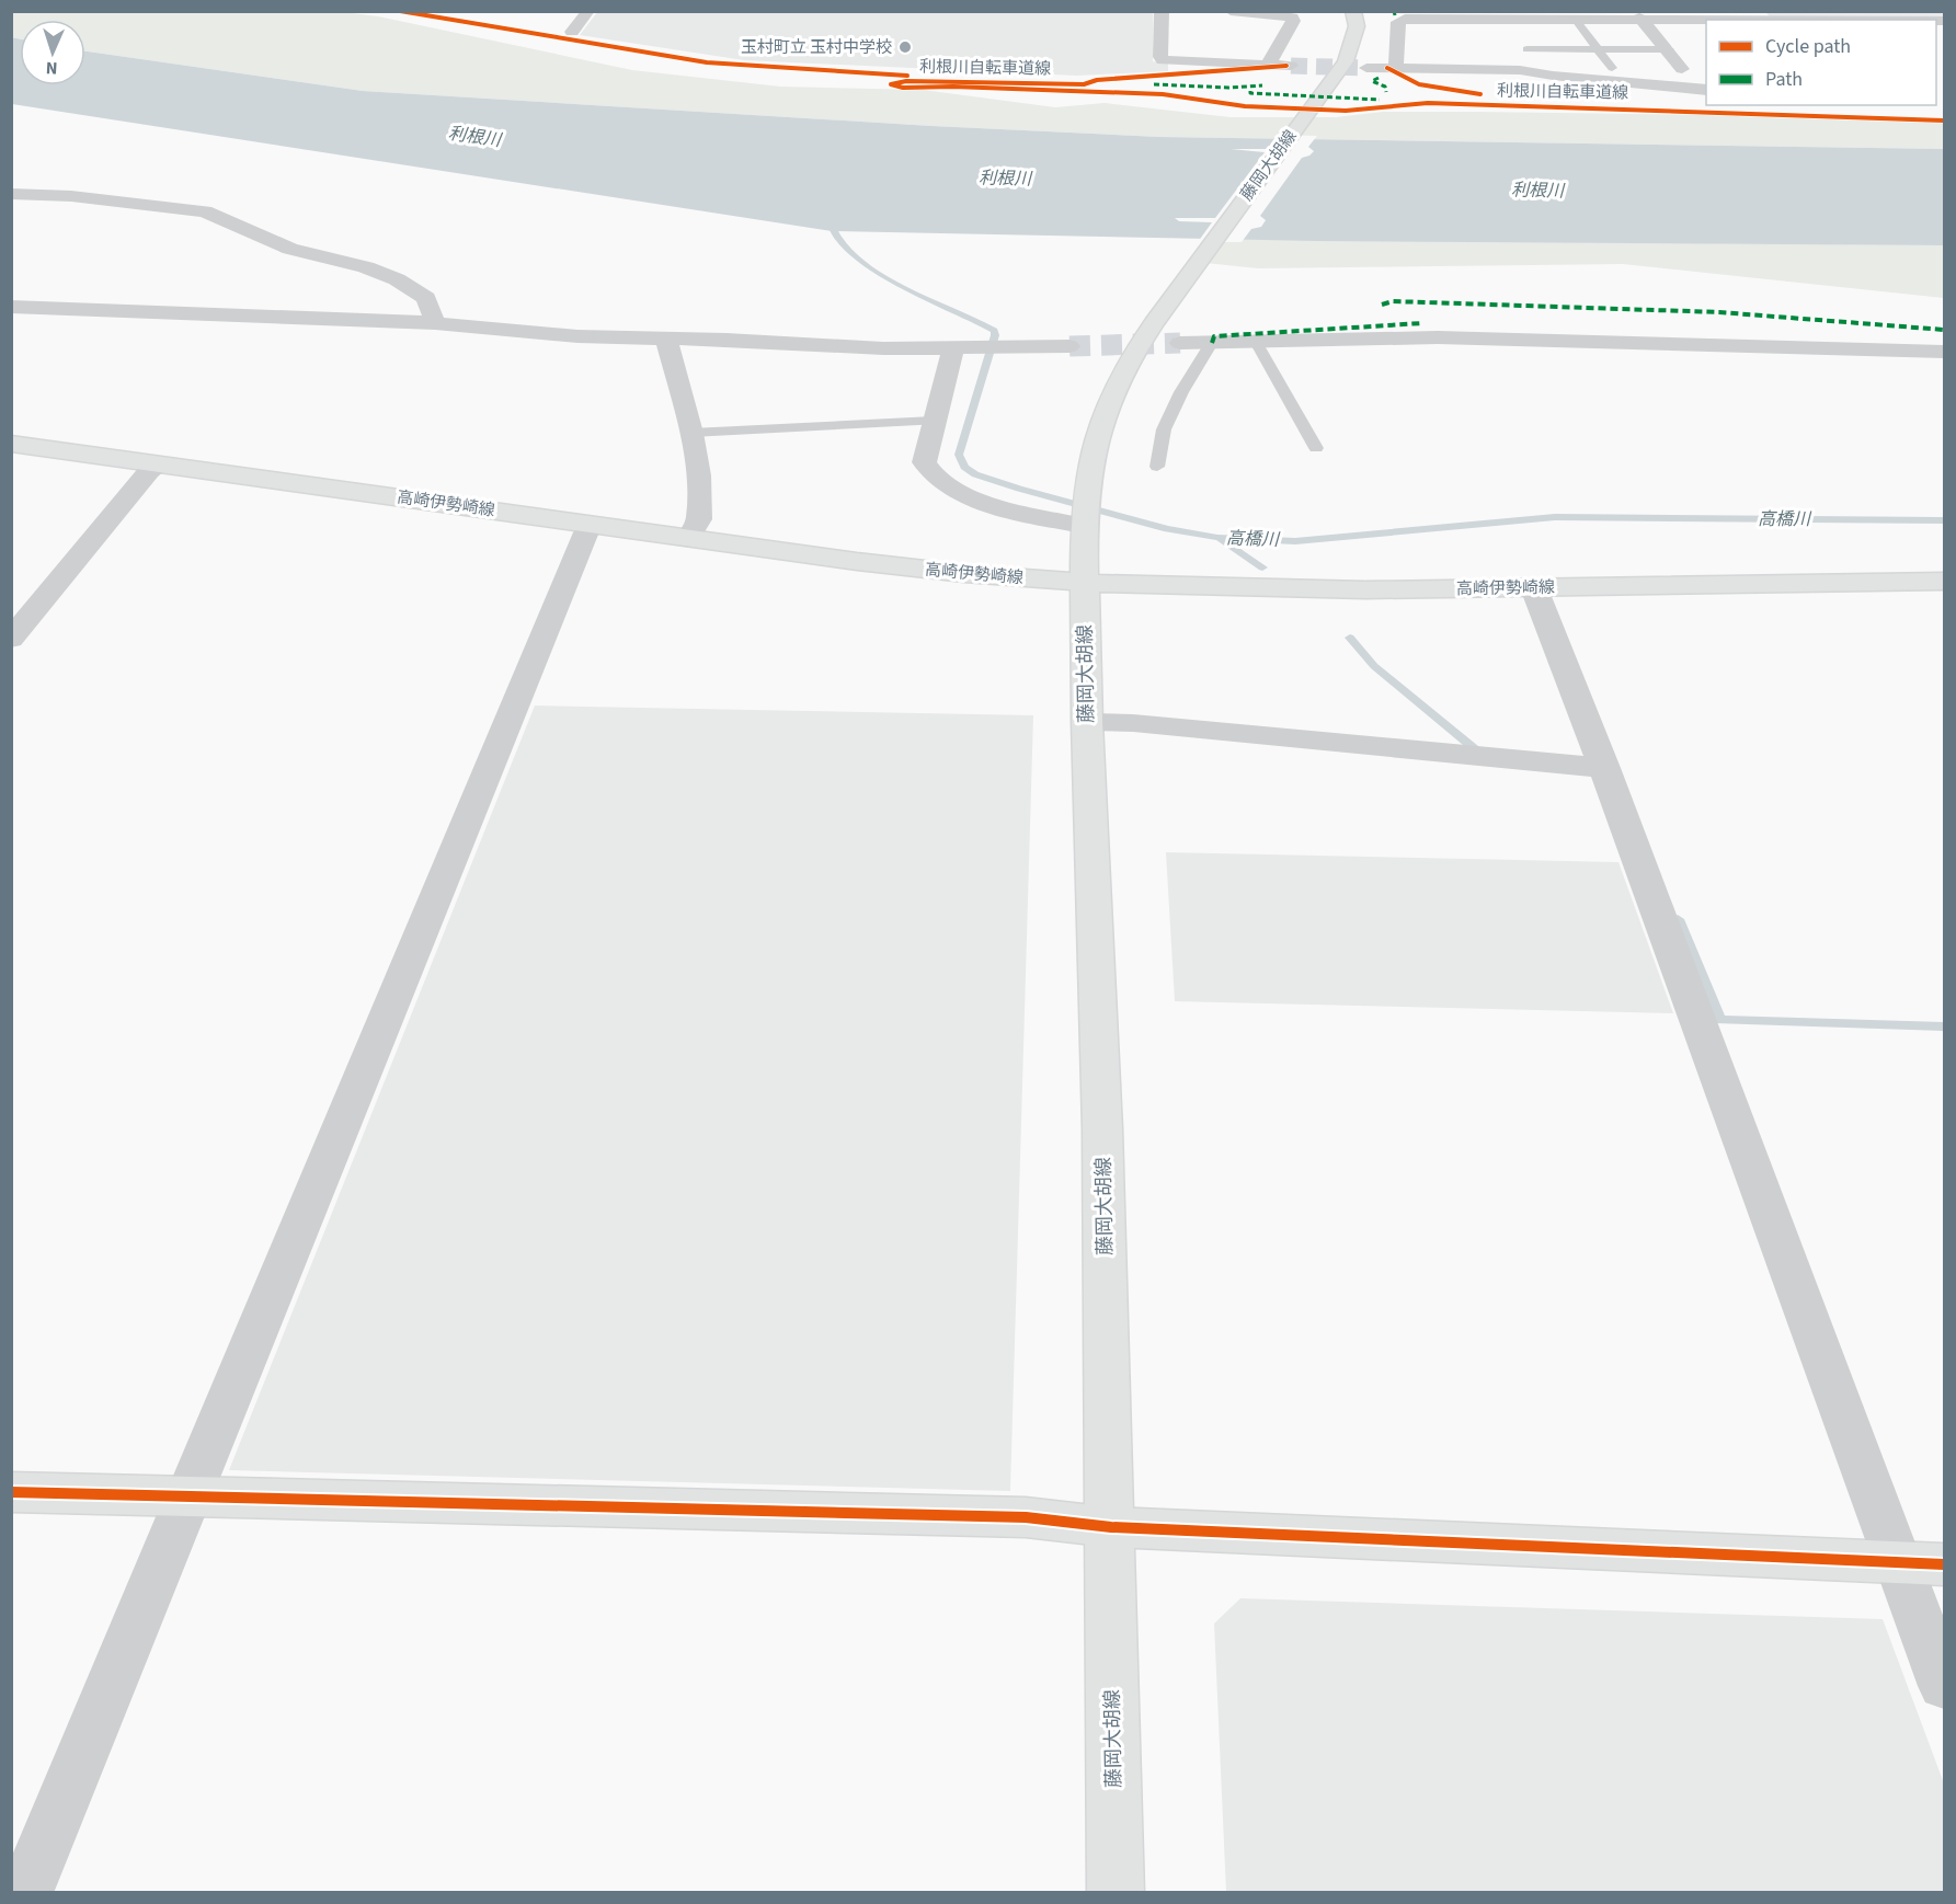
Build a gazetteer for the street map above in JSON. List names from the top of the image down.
{
  "streets": {
    "main road": ["藤岡大胡線", "高崎伊勢崎線"],
    "cycle path": ["利根川自転車道線"]
  },
  "crossings": [
    ["藤岡大胡線", "高崎伊勢崎線"]
  ],
  "water": ["利根川", "高橋川"],
  "places": ["玉村町立 玉村中学校"],
  "legend": ["Cycle path", "Path"],
  "north": "bottom"
}
